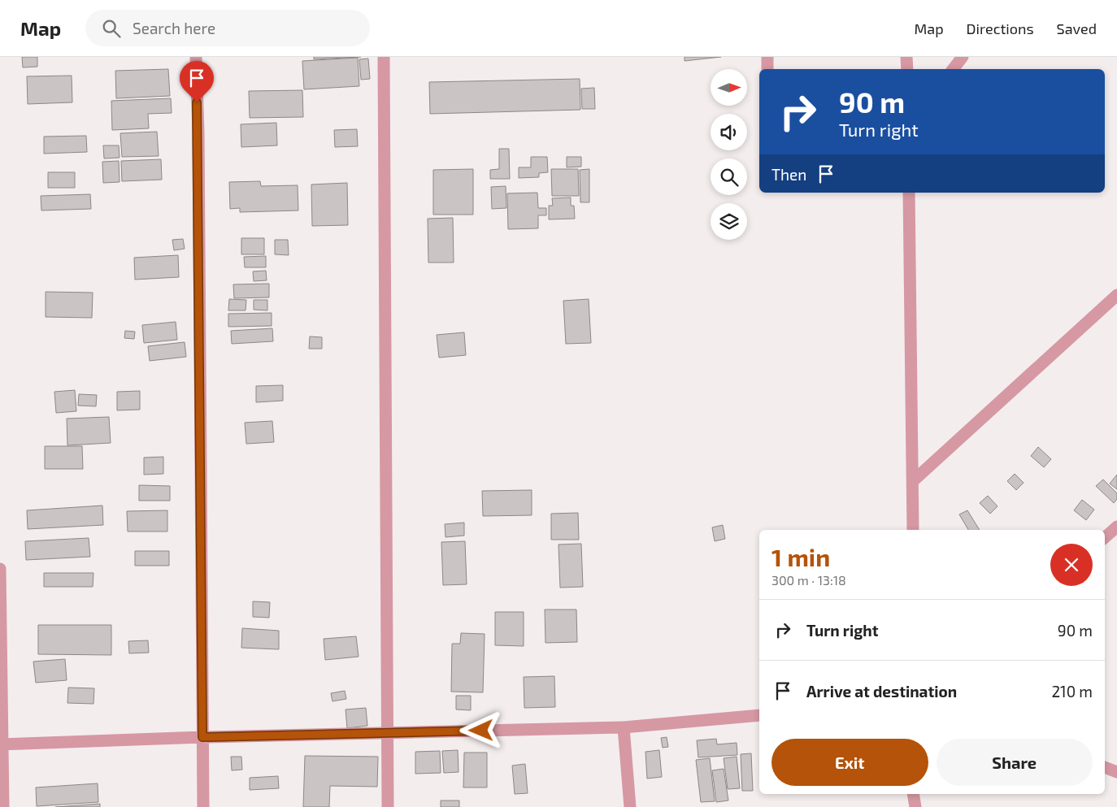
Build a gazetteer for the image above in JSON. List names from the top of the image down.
{
  "north": "right",
  "page": {
    "header": "Map",
    "search": "Search here",
    "nav": ["Map", "Directions", "Saved"],
    "turn": ["90 m", "Turn right"],
    "then": "Then",
    "heading": ["1 min", "300 m · 13:18"],
    "list": [
      {
        "name": "Turn right",
        "value": "90 m"
      },
      {
        "name": "Arrive at destination",
        "value": "210 m"
      }
    ],
    "buttons": ["Exit", "Share"]
  }
}
